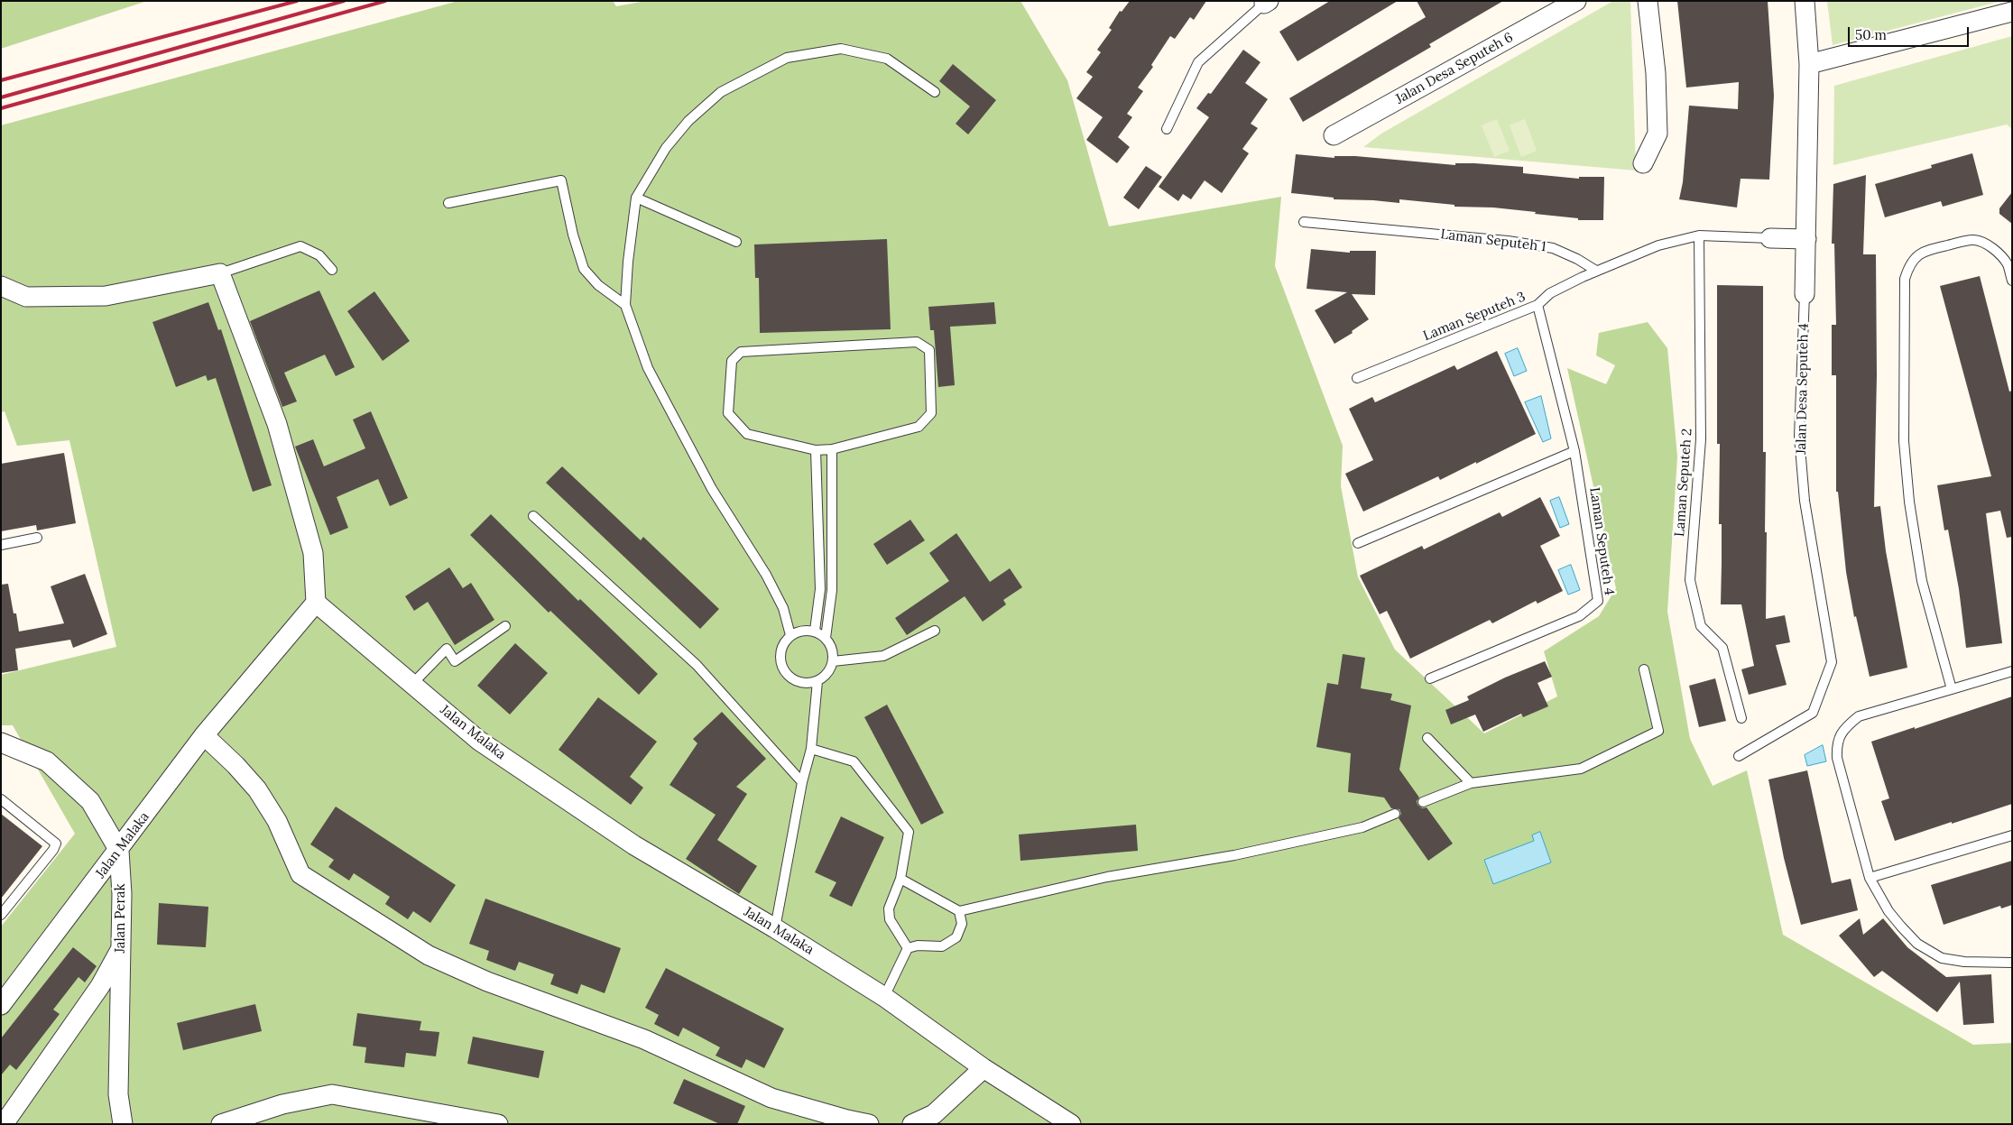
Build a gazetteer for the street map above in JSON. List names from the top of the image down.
{
  "streets": {
    "street": [
      "Jalan Desa Seputeh 6",
      "Jalan Desa Seputeh 4",
      "Jalan Malaka",
      "Jalan Perak"
    ],
    "lane": [
      "Laman Seputeh 1",
      "Laman Seputeh 3",
      "Laman Seputeh 2",
      "Laman Seputeh 4"
    ]
  },
  "crossings": [
    ["Laman Seputeh 1", "Laman Seputeh 3"],
    ["Laman Seputeh 3", "Laman Seputeh 4"],
    ["Jalan Malaka", "Jalan Perak"]
  ],
  "scale_bar": "50 m"
}
